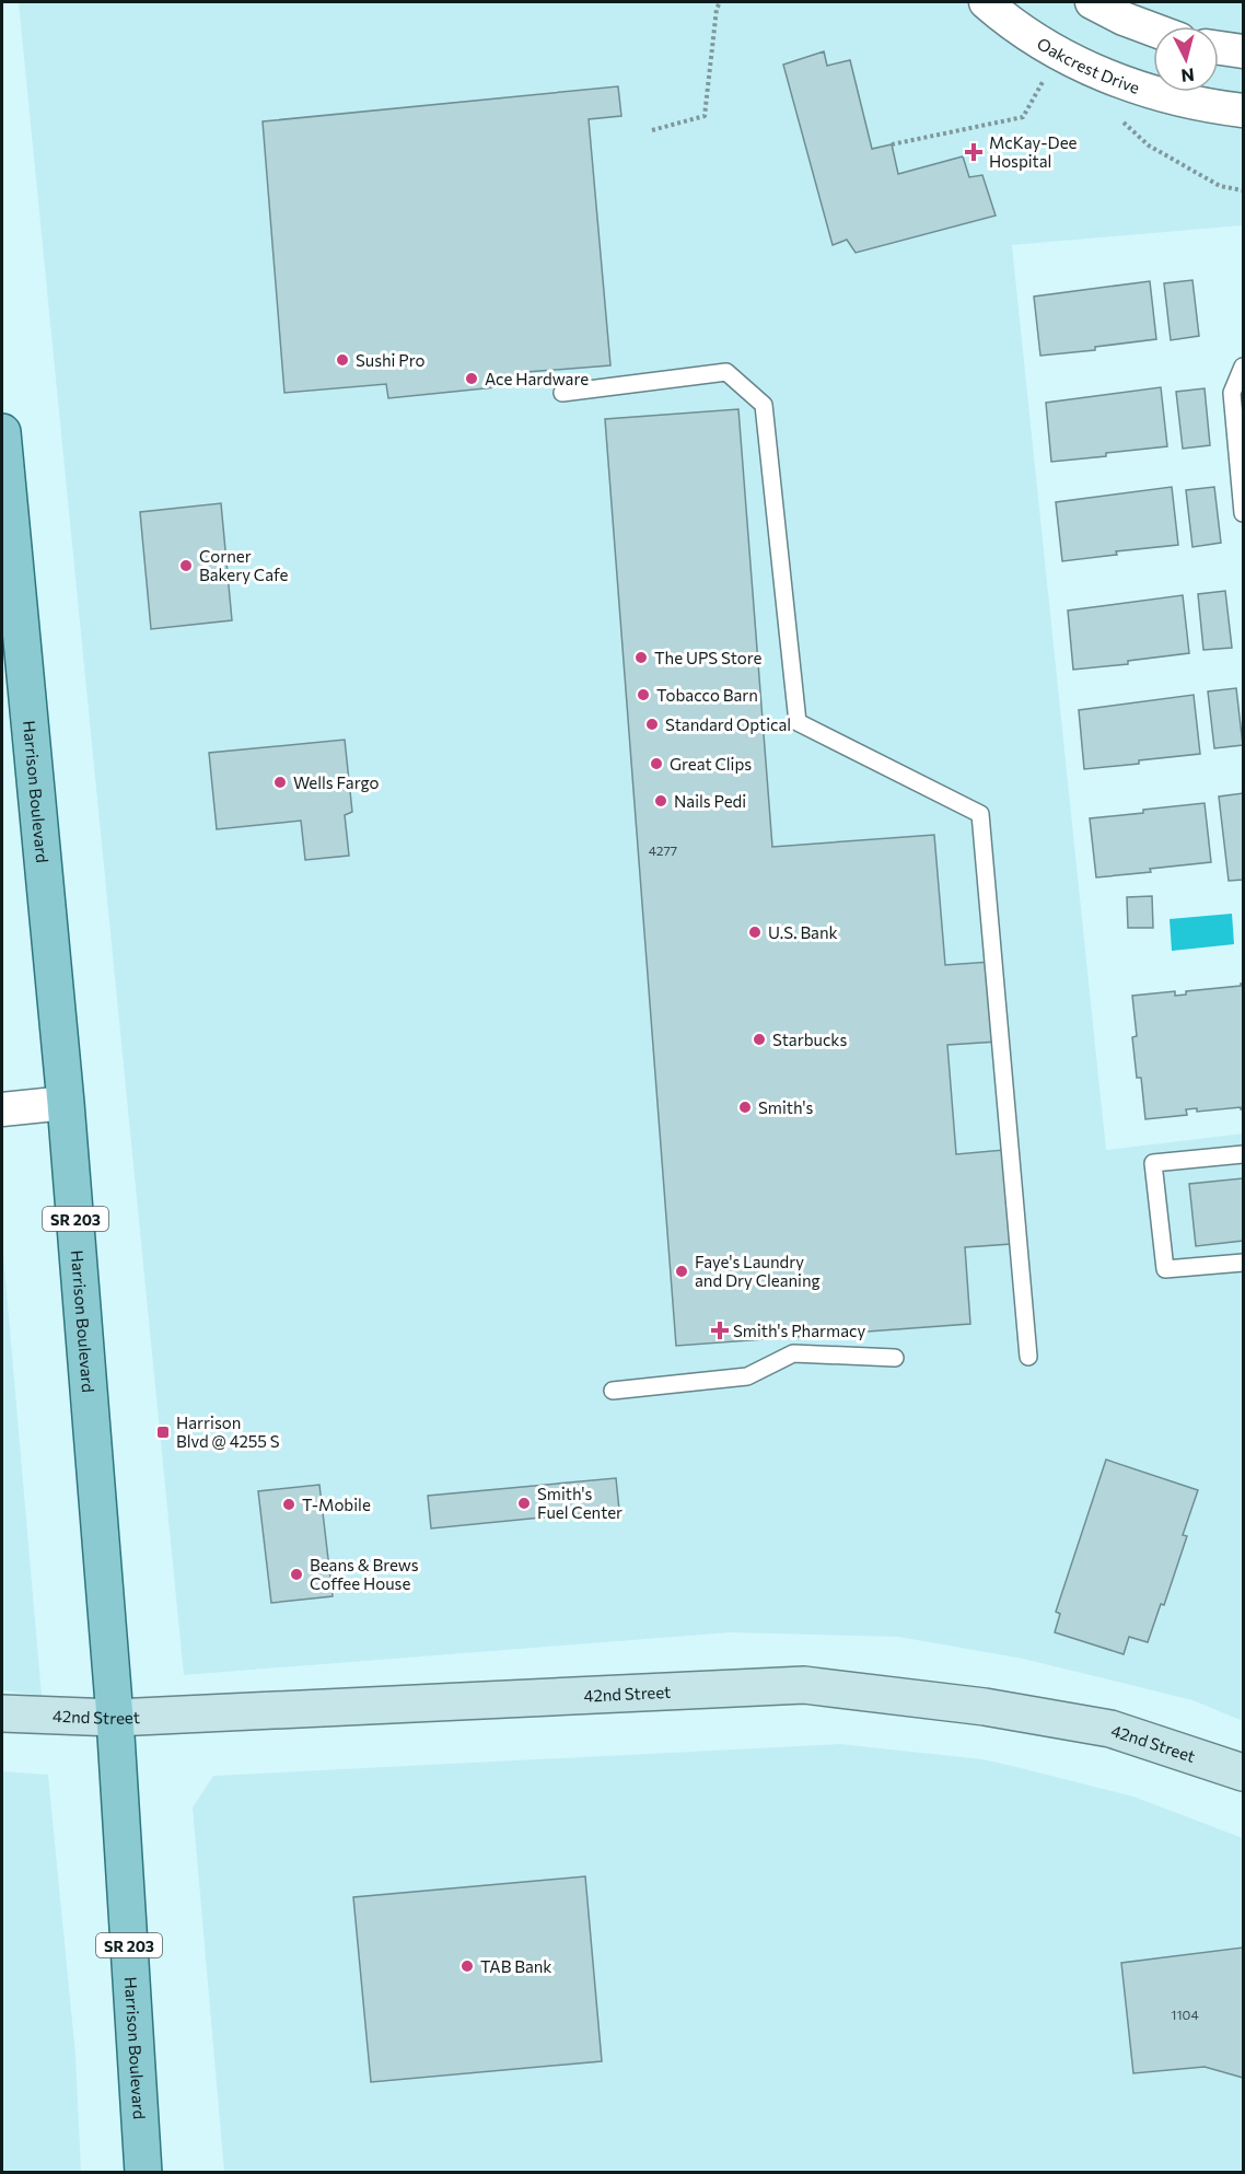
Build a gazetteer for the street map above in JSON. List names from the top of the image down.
{
  "streets": {
    "main road": ["Harrison Boulevard", "SR 203", "42nd Street"],
    "street": ["Oakcrest Drive"]
  },
  "crossings": [
    ["Harrison Boulevard", "42nd Street"]
  ],
  "places": {
    "health": ["McKay-Dee Hospital", "Smith's Pharmacy"],
    "other": [
      "Sushi Pro",
      "Ace Hardware",
      "Corner Bakery Cafe",
      "The UPS Store",
      "Tobacco Barn",
      "Standard Optical",
      "Great Clips",
      "Wells Fargo",
      "Nails Pedi",
      "U.S. Bank",
      "Starbucks",
      "Smith's",
      "Faye's Laundry and Dry Cleaning",
      "Smith's Fuel Center",
      "T-Mobile",
      "Beans & Brews Coffee House",
      "TAB Bank"
    ],
    "transit": ["Harrison Blvd @ 4255 S"]
  },
  "house_numbers": ["4277", "1104"],
  "north": "bottom"
}
